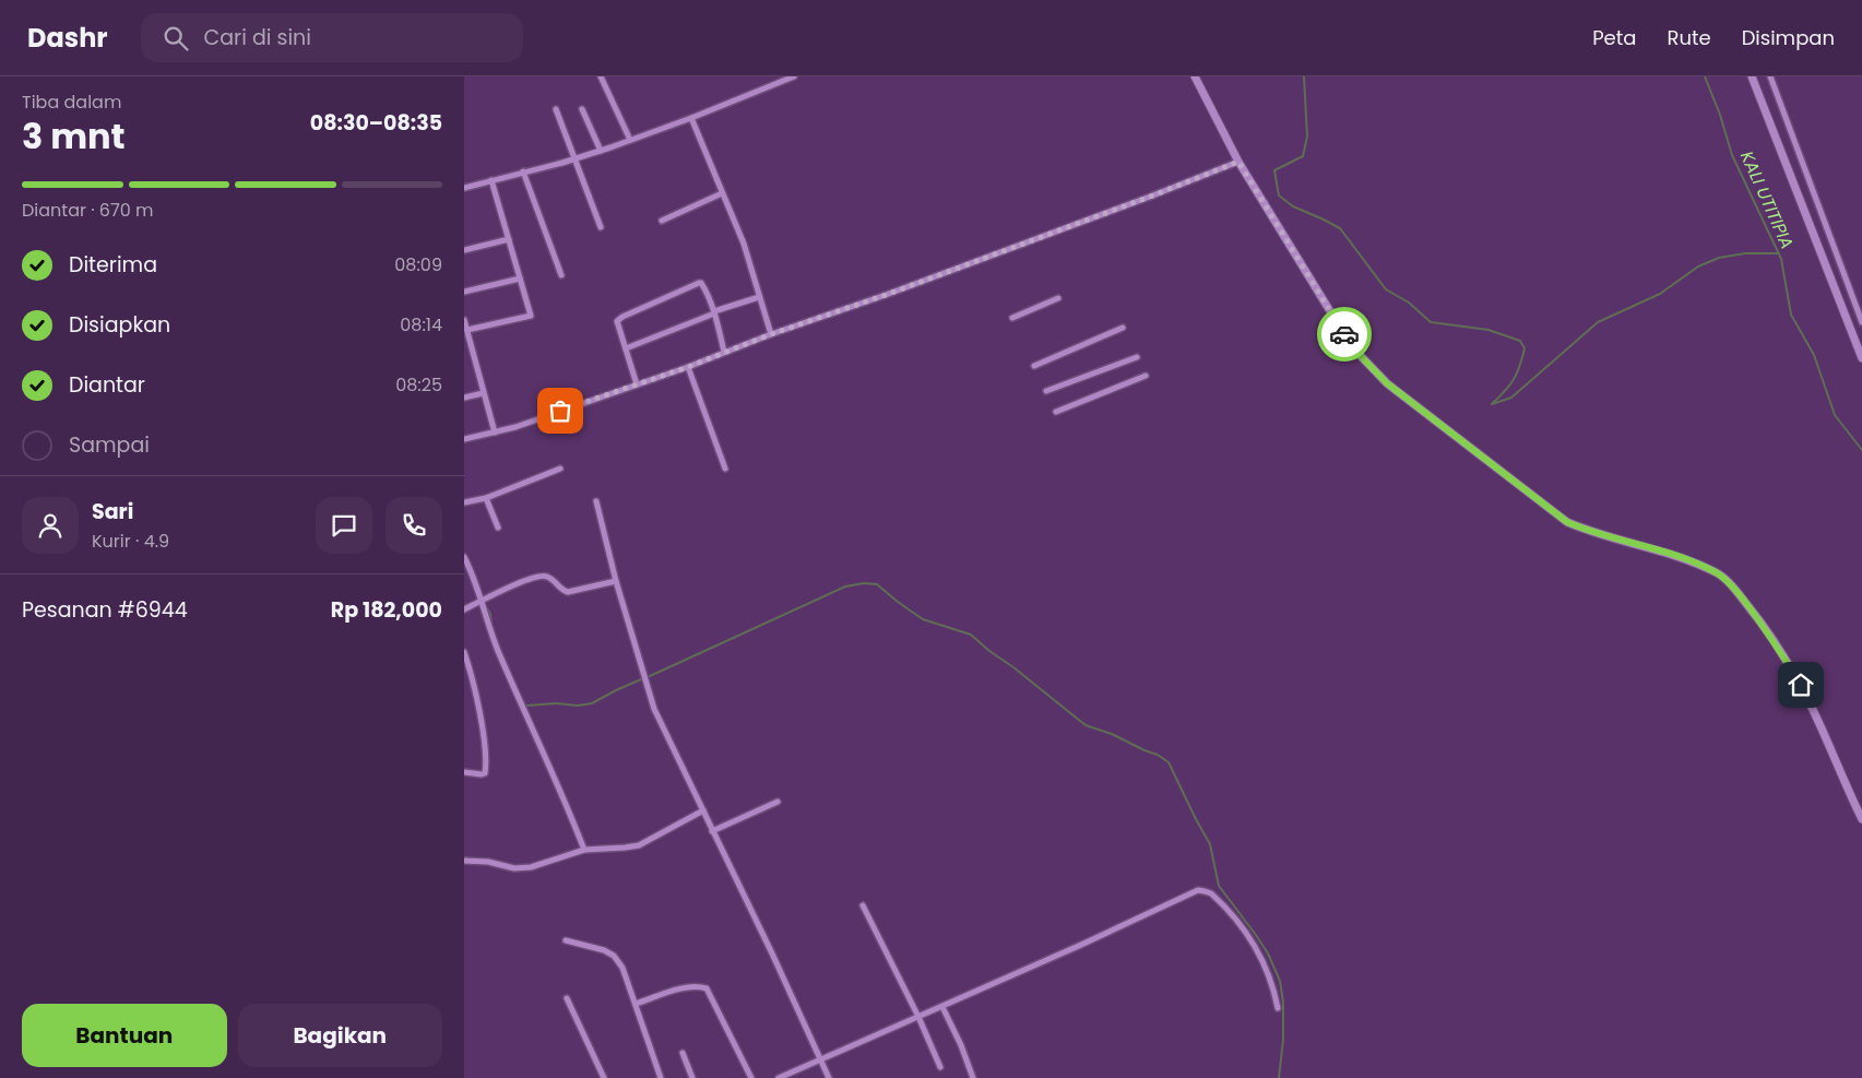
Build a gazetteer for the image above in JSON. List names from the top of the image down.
{
  "water": ["KALI UTITIPIA"],
  "page": {
    "header": "Dashr",
    "search": "Cari di sini",
    "nav": ["Peta", "Rute", "Disimpan"],
    "heading": ["3 mnt", "Tiba dalam", "08:30–08:35"],
    "panel": [
      "Sari",
      "Kurir · 4.9",
      "Pesanan #6944",
      "Rp 182,000"
    ],
    "bar": "Diantar · 670 m",
    "list": [
      ["Diterima", "08:09"],
      ["Disiapkan", "08:14"],
      ["Diantar", "08:25"],
      "Sampai"
    ],
    "buttons": ["Bantuan", "Bagikan"]
  }
}
